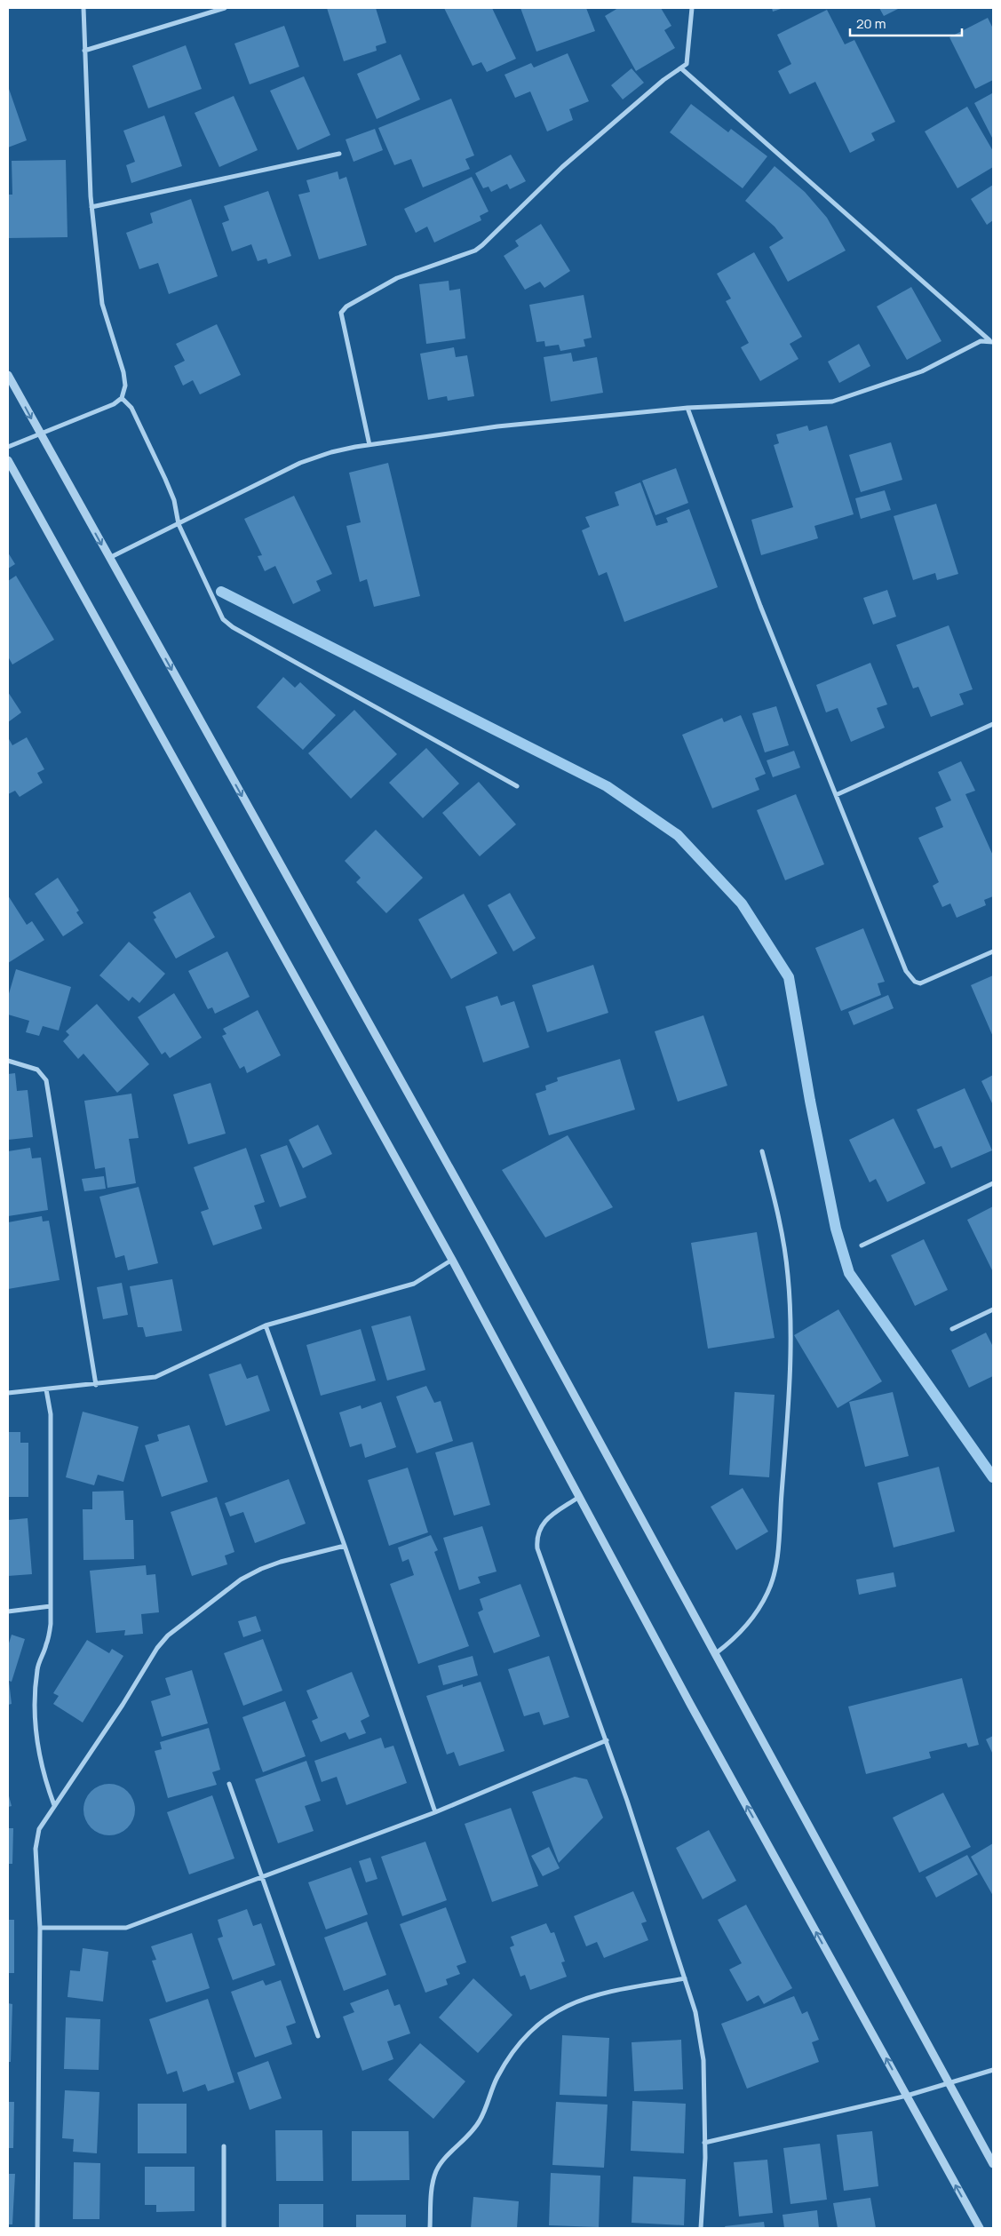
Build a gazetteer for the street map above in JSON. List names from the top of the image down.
{
  "scale_bar": "20 m"
}
